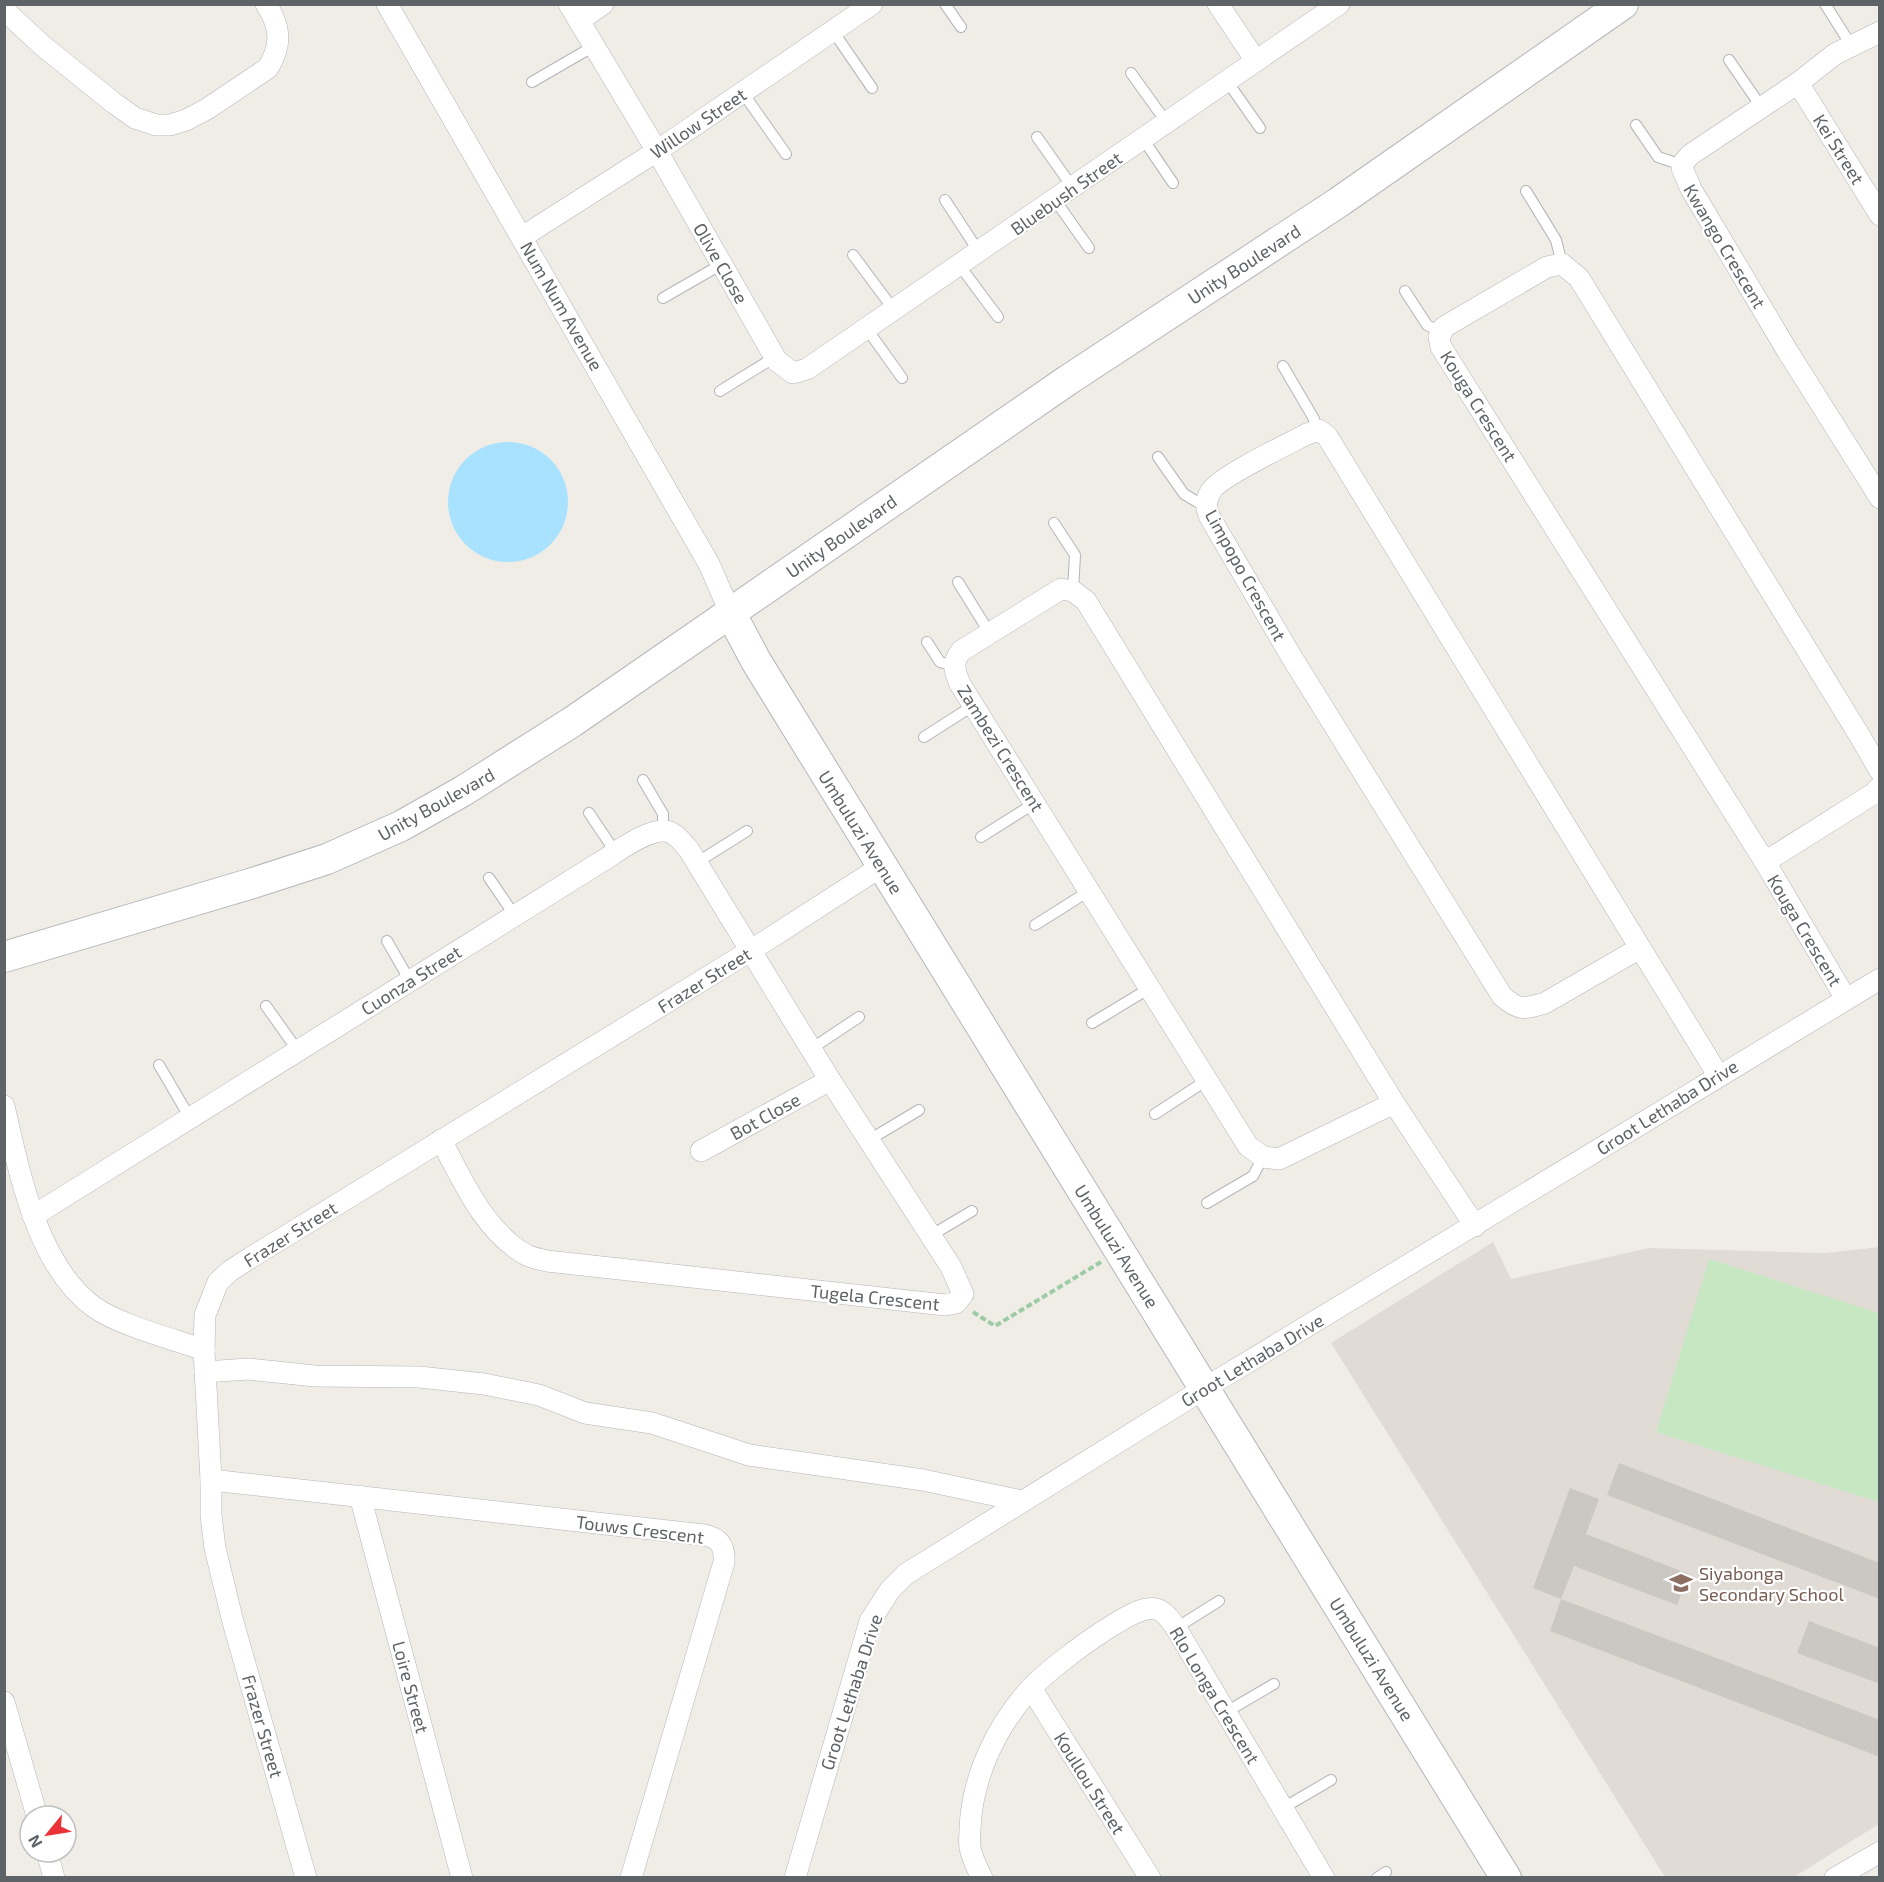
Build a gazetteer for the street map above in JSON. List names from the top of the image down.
{
  "streets": {
    "street": [
      "Willow Street",
      "Kei Street",
      "Bluebush Street",
      "Kwango Crescent",
      "Olive Close",
      "Unity Boulevard",
      "Num Num Avenue",
      "Kouga Crescent",
      "Limpopo Crescent",
      "Zambezi Crescent",
      "Umbuluzi Avenue",
      "Cuonza Street",
      "Frazer Street",
      "Groot Lethaba Drive",
      "Bot Close",
      "Tugela Crescent",
      "Touws Crescent",
      "Loire Street",
      "Rlo Longa Crescent",
      "Koullou Street"
    ]
  },
  "crossings": [
    ["Willow Street", "Olive Close"],
    ["Willow Street", "Num Num Avenue"],
    ["Kei Street", "Kwango Crescent"],
    ["Bluebush Street", "Olive Close"],
    ["Unity Boulevard", "Num Num Avenue"],
    ["Unity Boulevard", "Umbuluzi Avenue"],
    ["Num Num Avenue", "Umbuluzi Avenue"],
    ["Kouga Crescent", "Groot Lethaba Drive"],
    ["Umbuluzi Avenue", "Frazer Street"],
    ["Umbuluzi Avenue", "Groot Lethaba Drive"],
    ["Frazer Street", "Tugela Crescent"],
    ["Frazer Street", "Touws Crescent"],
    ["Bot Close", "Tugela Crescent"],
    ["Touws Crescent", "Loire Street"],
    ["Rlo Longa Crescent", "Koullou Street"]
  ],
  "places": {
    "school or university": ["Siyabonga Secondary School"]
  },
  "north": "bottom left"
}
